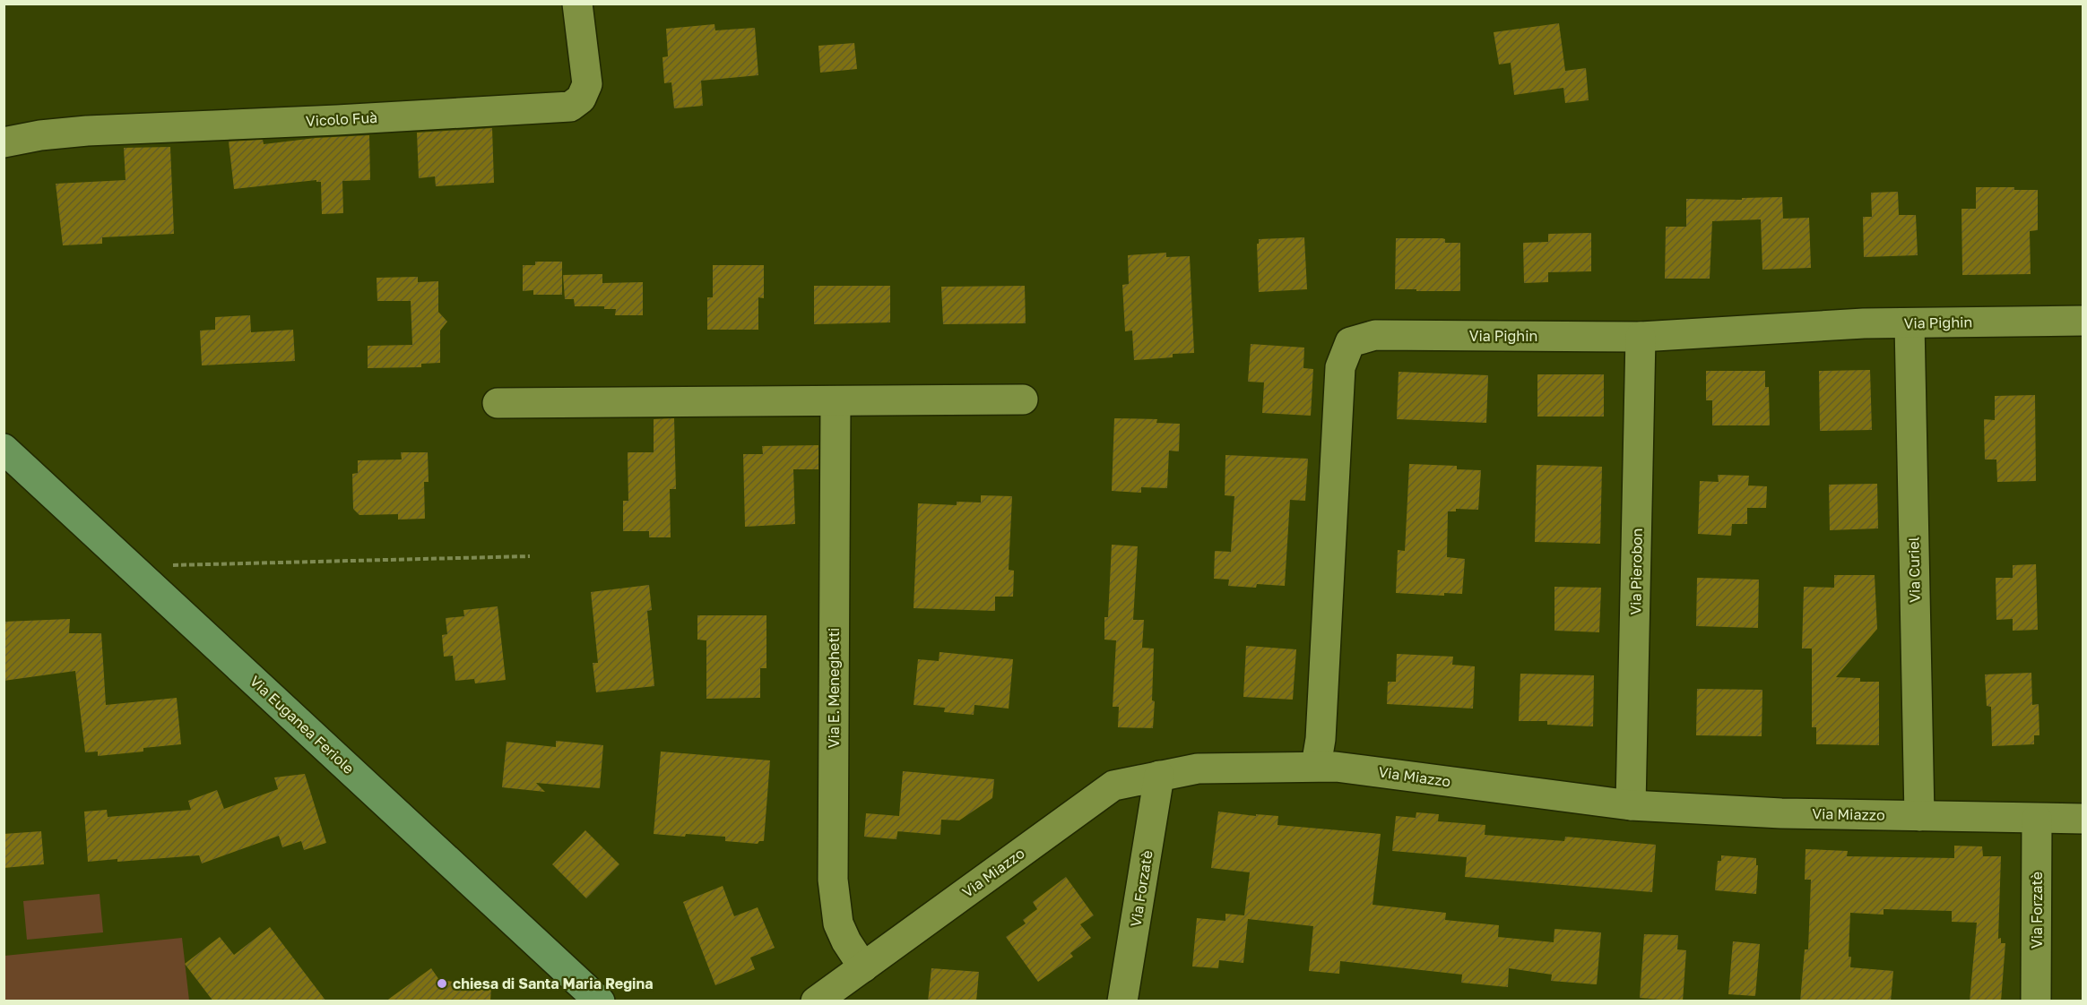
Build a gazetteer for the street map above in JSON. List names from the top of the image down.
{
  "streets": {
    "main road": ["Via Euganea Feriole"],
    "street": [
      "Vicolo Fuà",
      "Via Pighin",
      "Via Curiel",
      "Via Pierobon",
      "Via E. Meneghetti",
      "Via Miazzo",
      "Via Forzatè"
    ]
  },
  "crossings": [
    ["Via Pighin", "Via Curiel"],
    ["Via Pighin", "Via Pierobon"],
    ["Via Pighin", "Via Miazzo"],
    ["Via Curiel", "Via Miazzo"],
    ["Via Pierobon", "Via Miazzo"],
    ["Via E. Meneghetti", "Via Miazzo"],
    ["Via Miazzo", "Via Forzatè"]
  ],
  "places": ["chiesa di Santa Maria Regina"]
}
